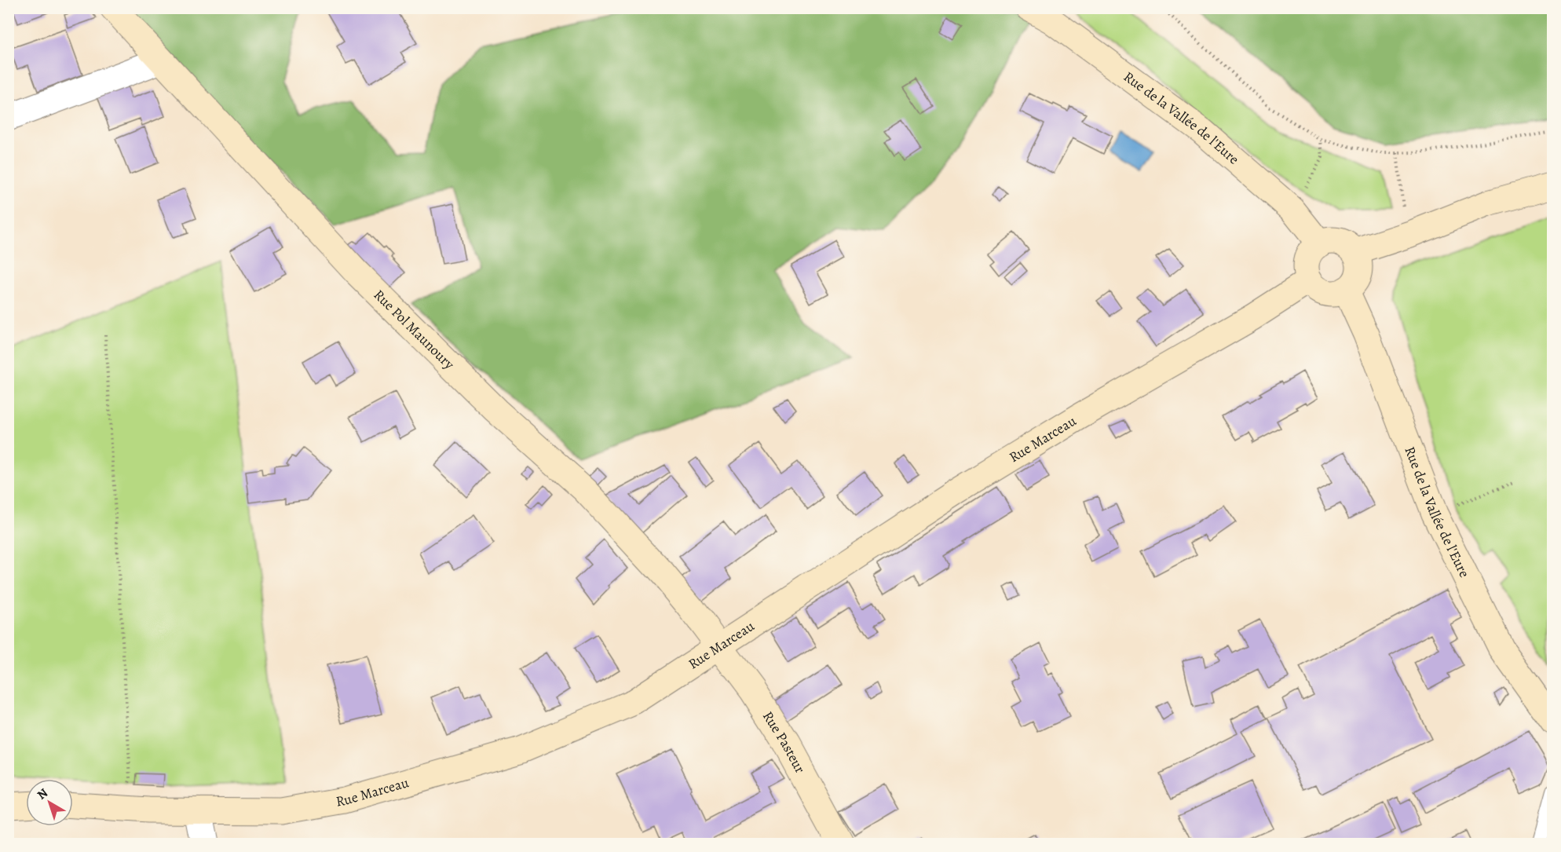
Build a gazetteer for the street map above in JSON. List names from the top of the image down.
{
  "streets": {
    "street": [
      "Rue de la Vallée de l'Eure",
      "Rue Pol Maunoury",
      "Rue Marceau",
      "Rue Pasteur"
    ]
  },
  "crossings": [
    ["Rue de la Vallée de l'Eure", "Rue Marceau"],
    ["Rue Pol Maunoury", "Rue Marceau"],
    ["Rue Pol Maunoury", "Rue Pasteur"],
    ["Rue Marceau", "Rue Pasteur"]
  ],
  "north": "top left"
}
